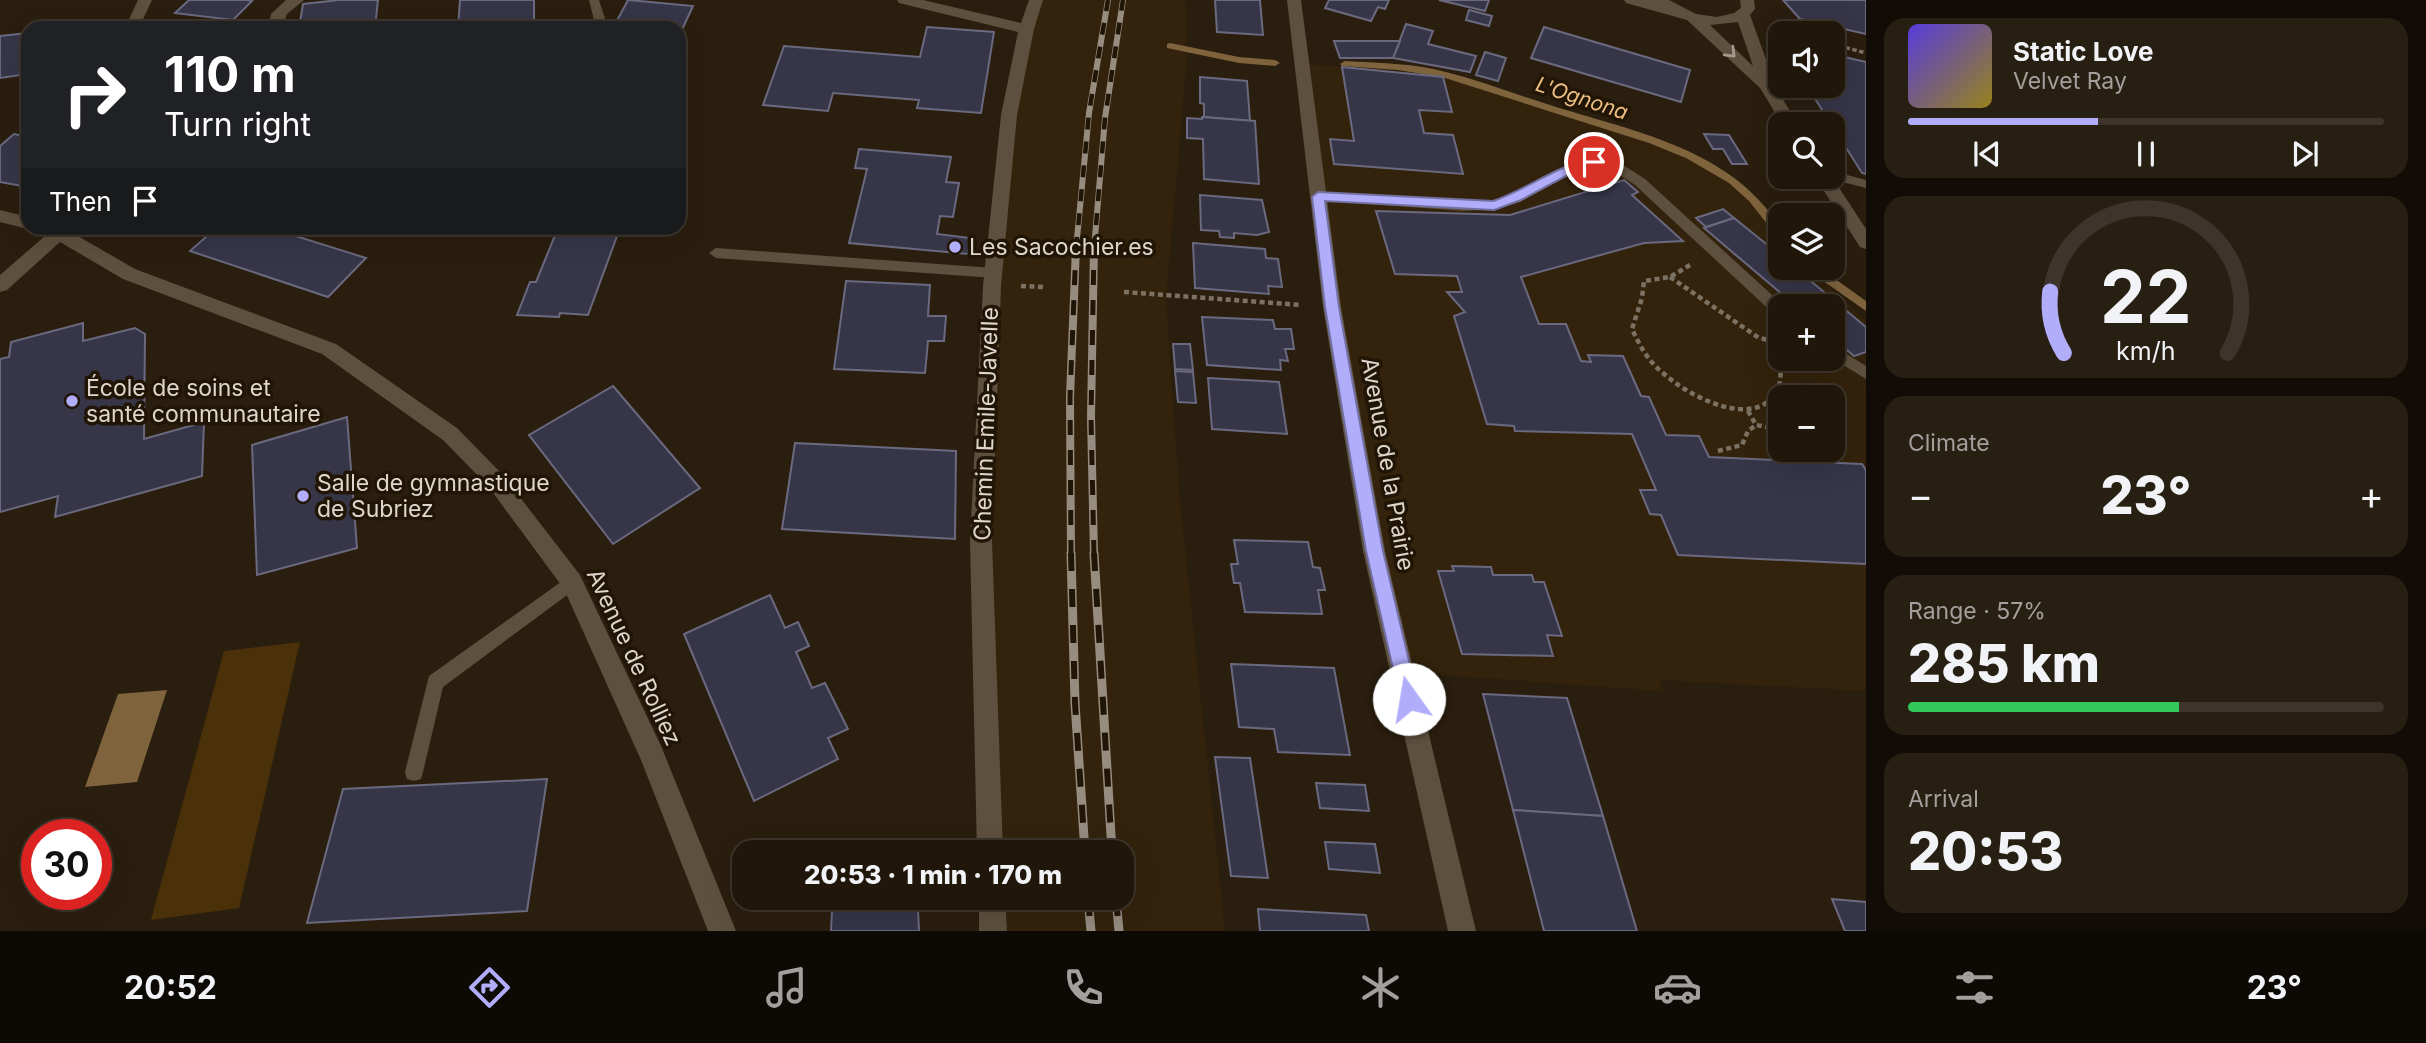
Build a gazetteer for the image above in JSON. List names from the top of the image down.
{
  "streets": {
    "street": ["Chemin Emile-Javelle", "Avenue de la Prairie", "Avenue de Rolliez"]
  },
  "water": ["L'Ognona"],
  "places": ["Les Sacochier.es", "École de soins et santé communautaire", "Salle de gymnastique de Subriez"],
  "page": {
    "map_buttons": ["+", "−"],
    "turn": ["110 m", "Turn right"],
    "song": ["Static Love", "Velvet Ray"],
    "then": "Then",
    "tile": [
      "Climate",
      ["Range · 57%", "285 km"],
      ["Arrival", "20:53"]
    ],
    "heat": ["−", "23°", "+"],
    "limit": "30",
    "trip": "20:53 · 1 min · 170 m",
    "tabs": ["20:52", "23°"],
    "gauge": ["22", "km/h"]
  }
}
